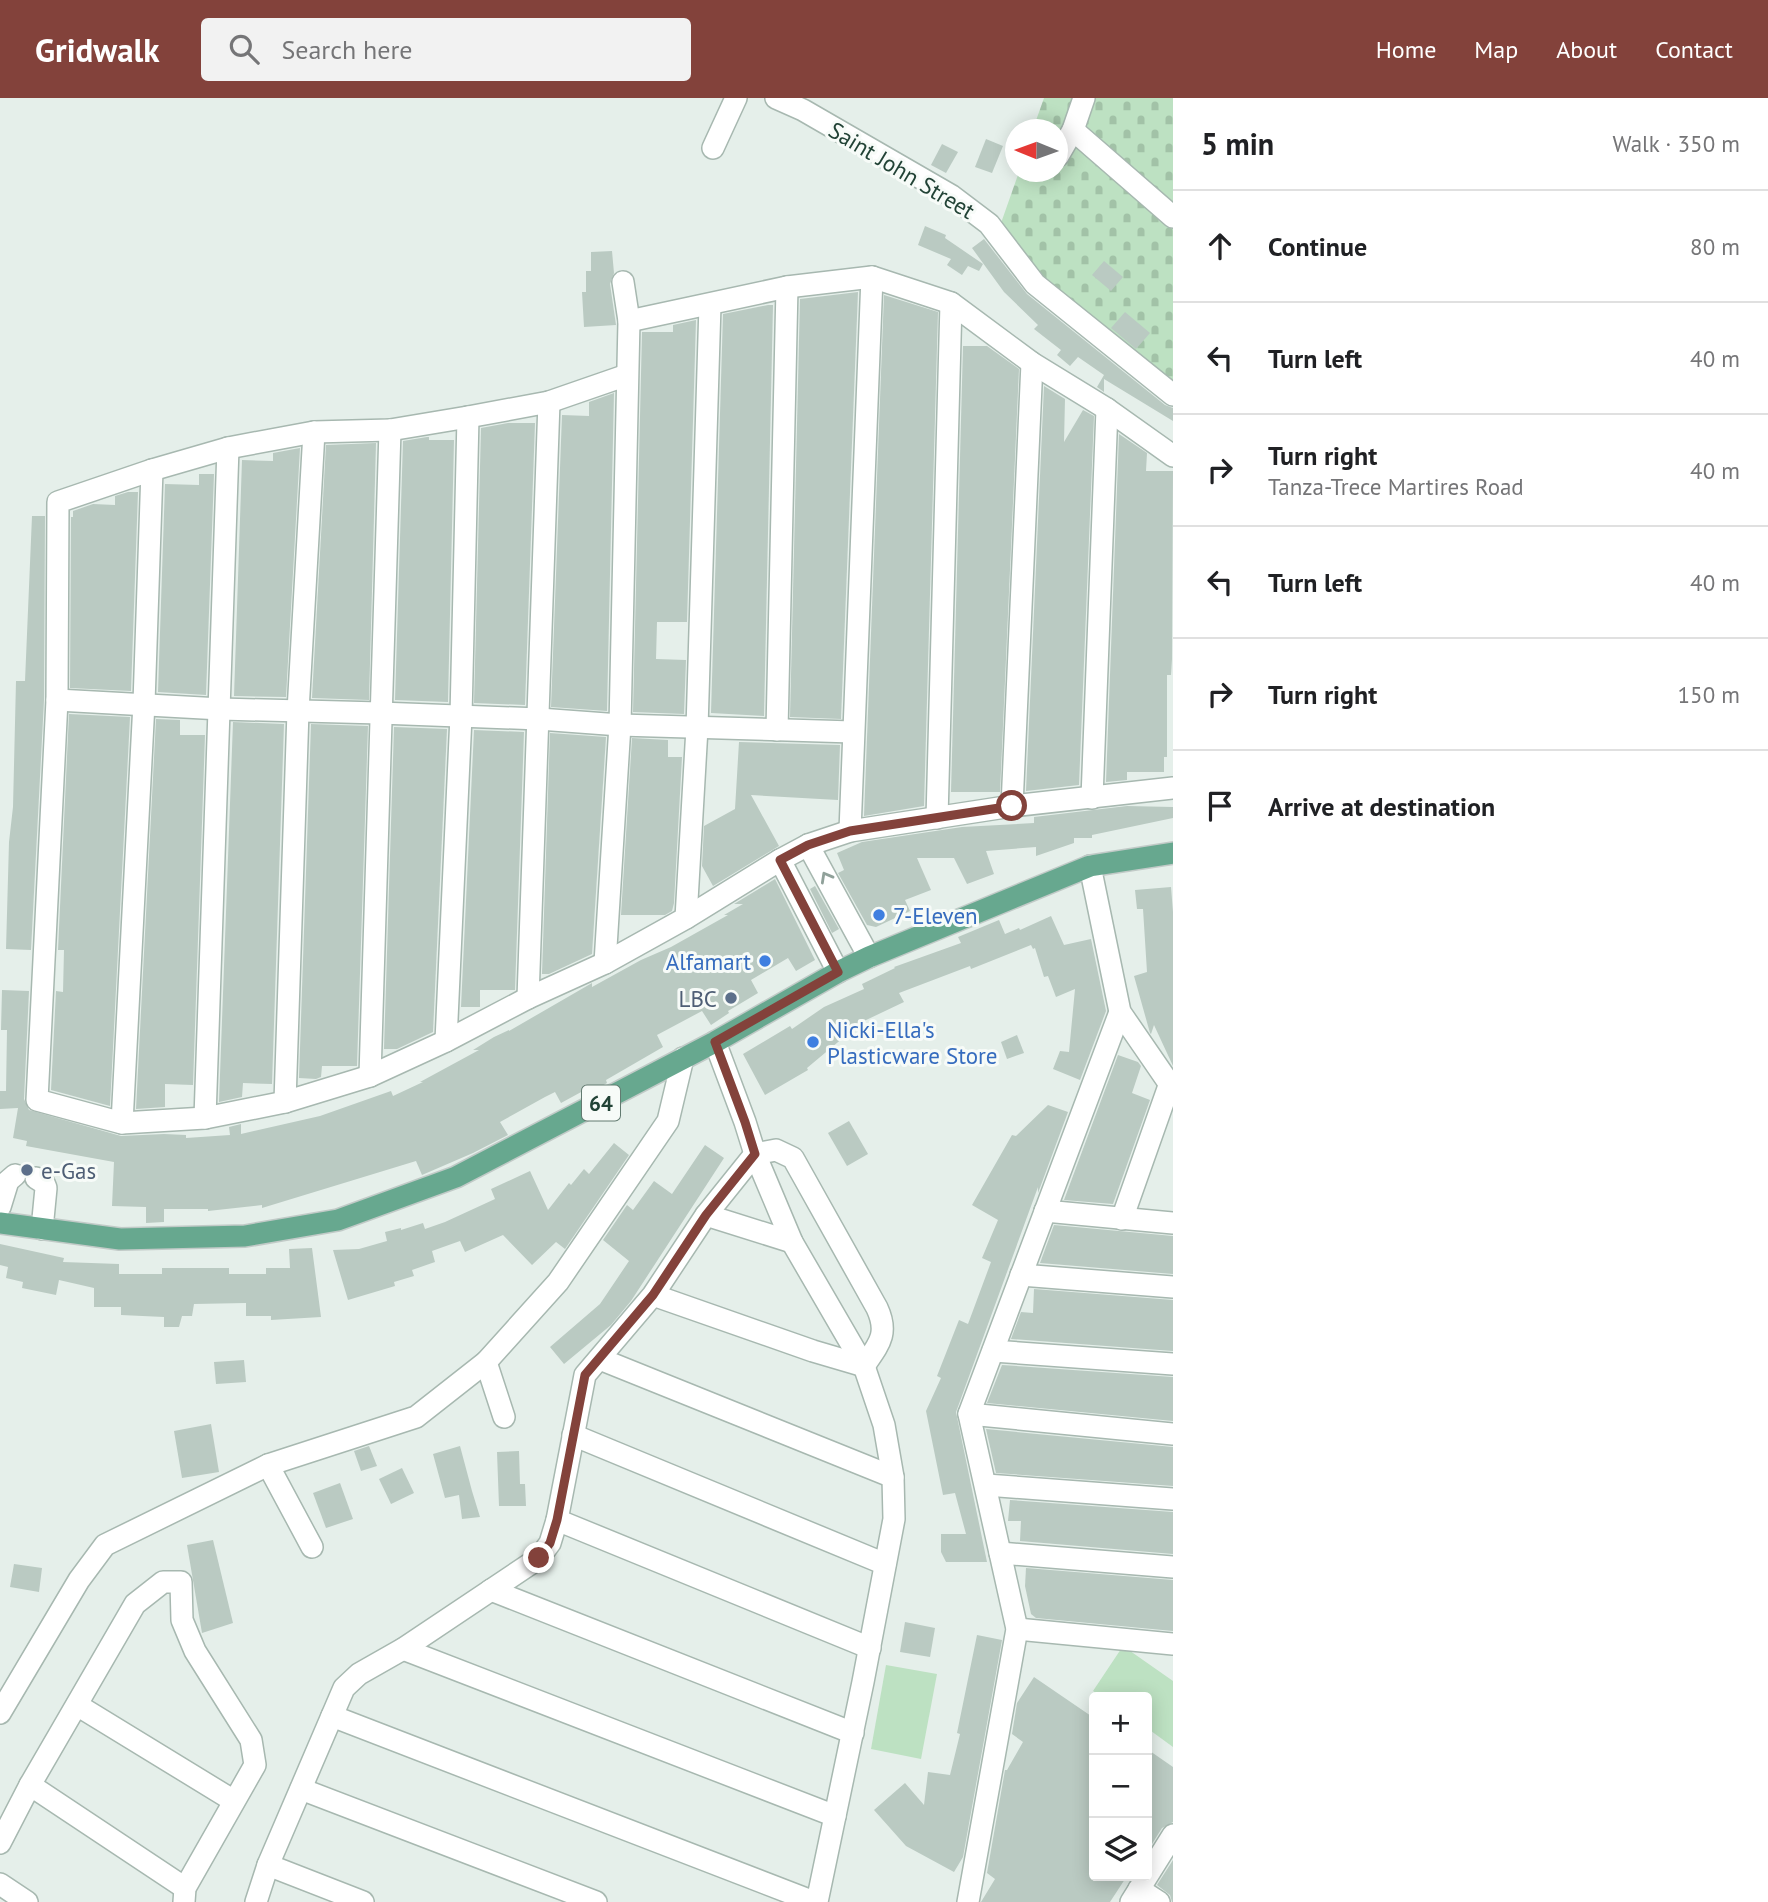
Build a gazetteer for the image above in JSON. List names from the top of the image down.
{
  "streets": {
    "main road": ["64"],
    "street": ["Saint John Street"]
  },
  "places": [
    "7-Eleven",
    "Alfamart",
    "LBC",
    "Nicki-Ella's Plasticware Store",
    "e-Gas"
  ],
  "north": "left",
  "page": {
    "header": "Gridwalk",
    "search": "Search here",
    "nav": [
      "Home",
      "Map",
      "About",
      "Contact"
    ],
    "heading": ["5 min", "Walk · 350 m"],
    "list": [
      ["Continue", "80 m"],
      ["Turn left", "40 m"],
      ["Turn right", "Tanza-Trece Martires Road", "40 m"],
      ["Turn left", "40 m"],
      ["Turn right", "150 m"],
      "Arrive at destination"
    ],
    "map_buttons": ["+", "−"]
  }
}
